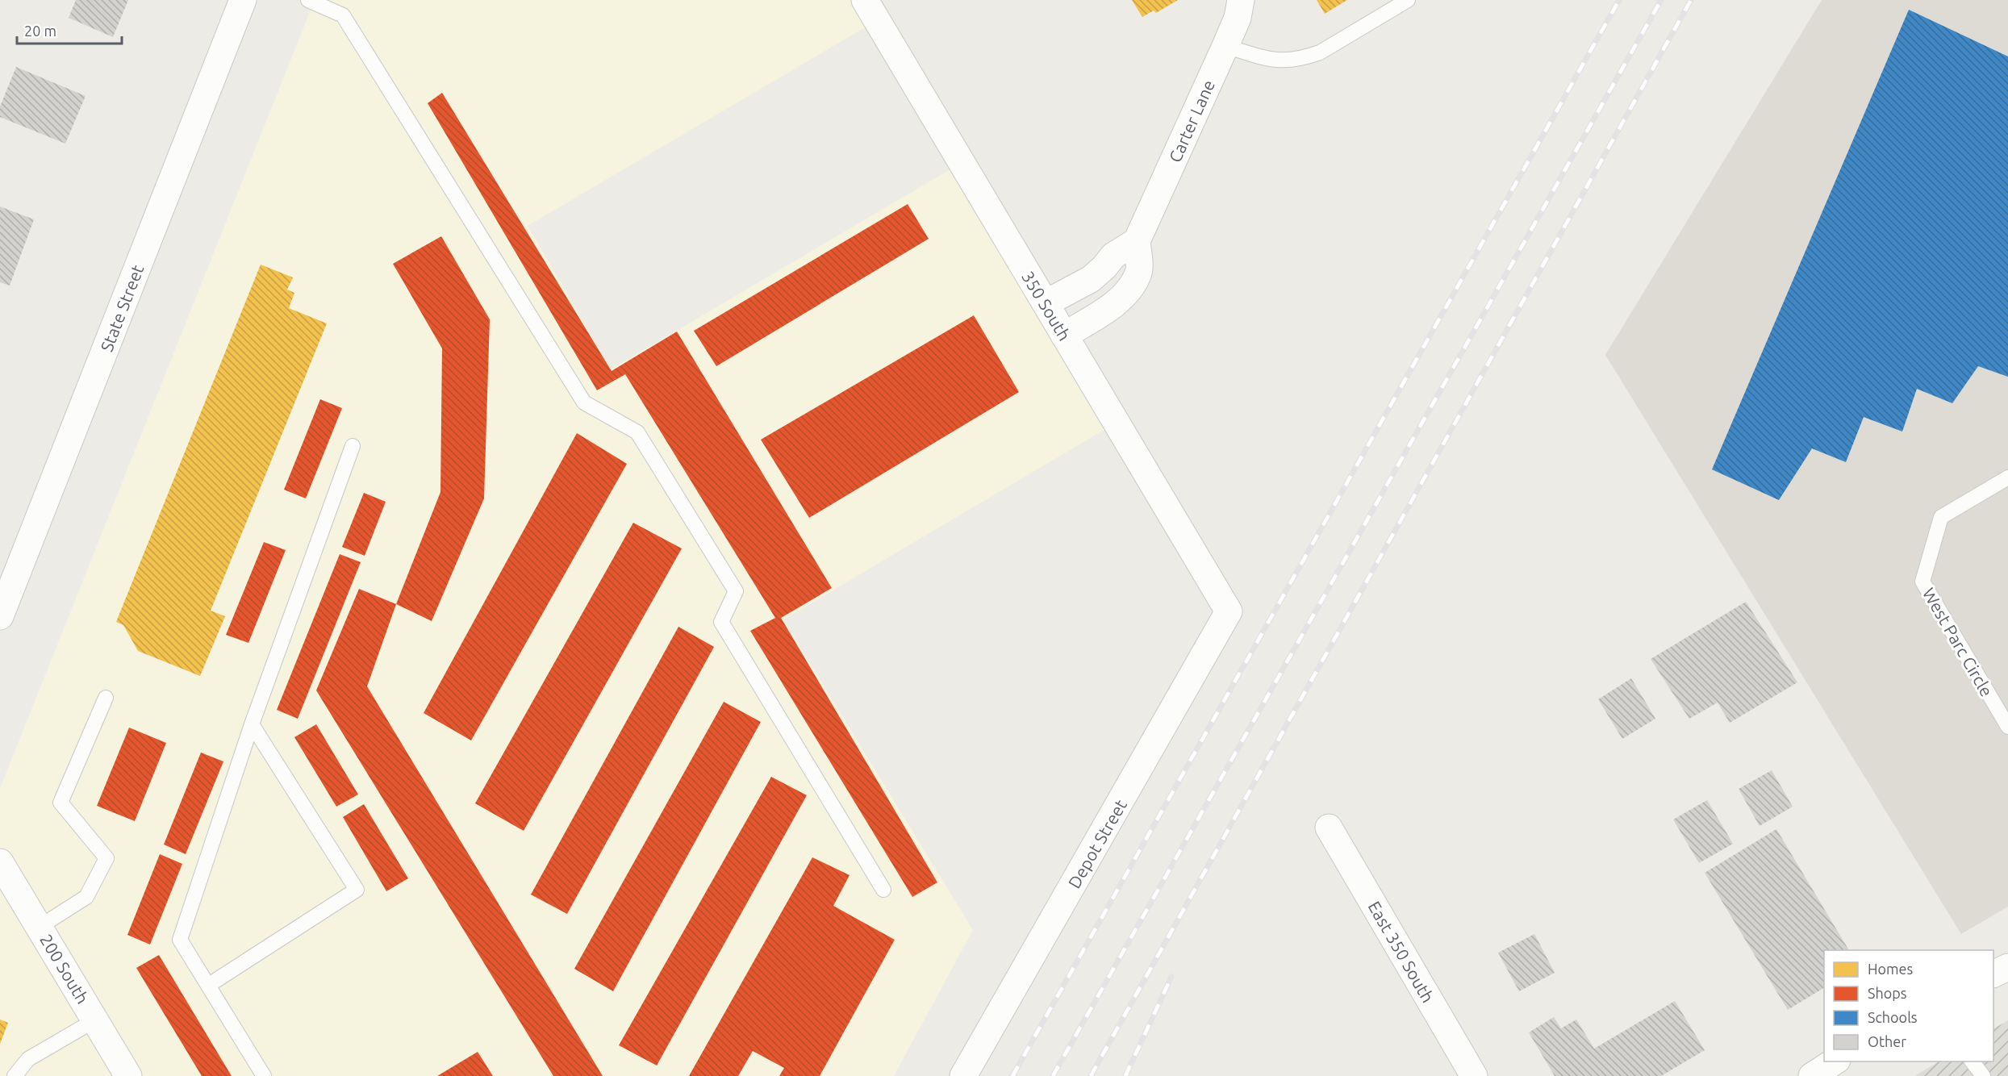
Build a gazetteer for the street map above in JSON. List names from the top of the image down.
{
  "streets": {
    "street": [
      "Carter Lane",
      "350 South",
      "State Street",
      "Depot Street",
      "East 350 South",
      "200 South"
    ],
    "lane": ["West Parc Circle"]
  },
  "crossings": [
    ["Carter Lane", "350 South"],
    ["350 South", "Depot Street"]
  ],
  "legend": [
    "Homes",
    "Shops",
    "Schools",
    "Other"
  ],
  "scale_bar": "20 m"
}
